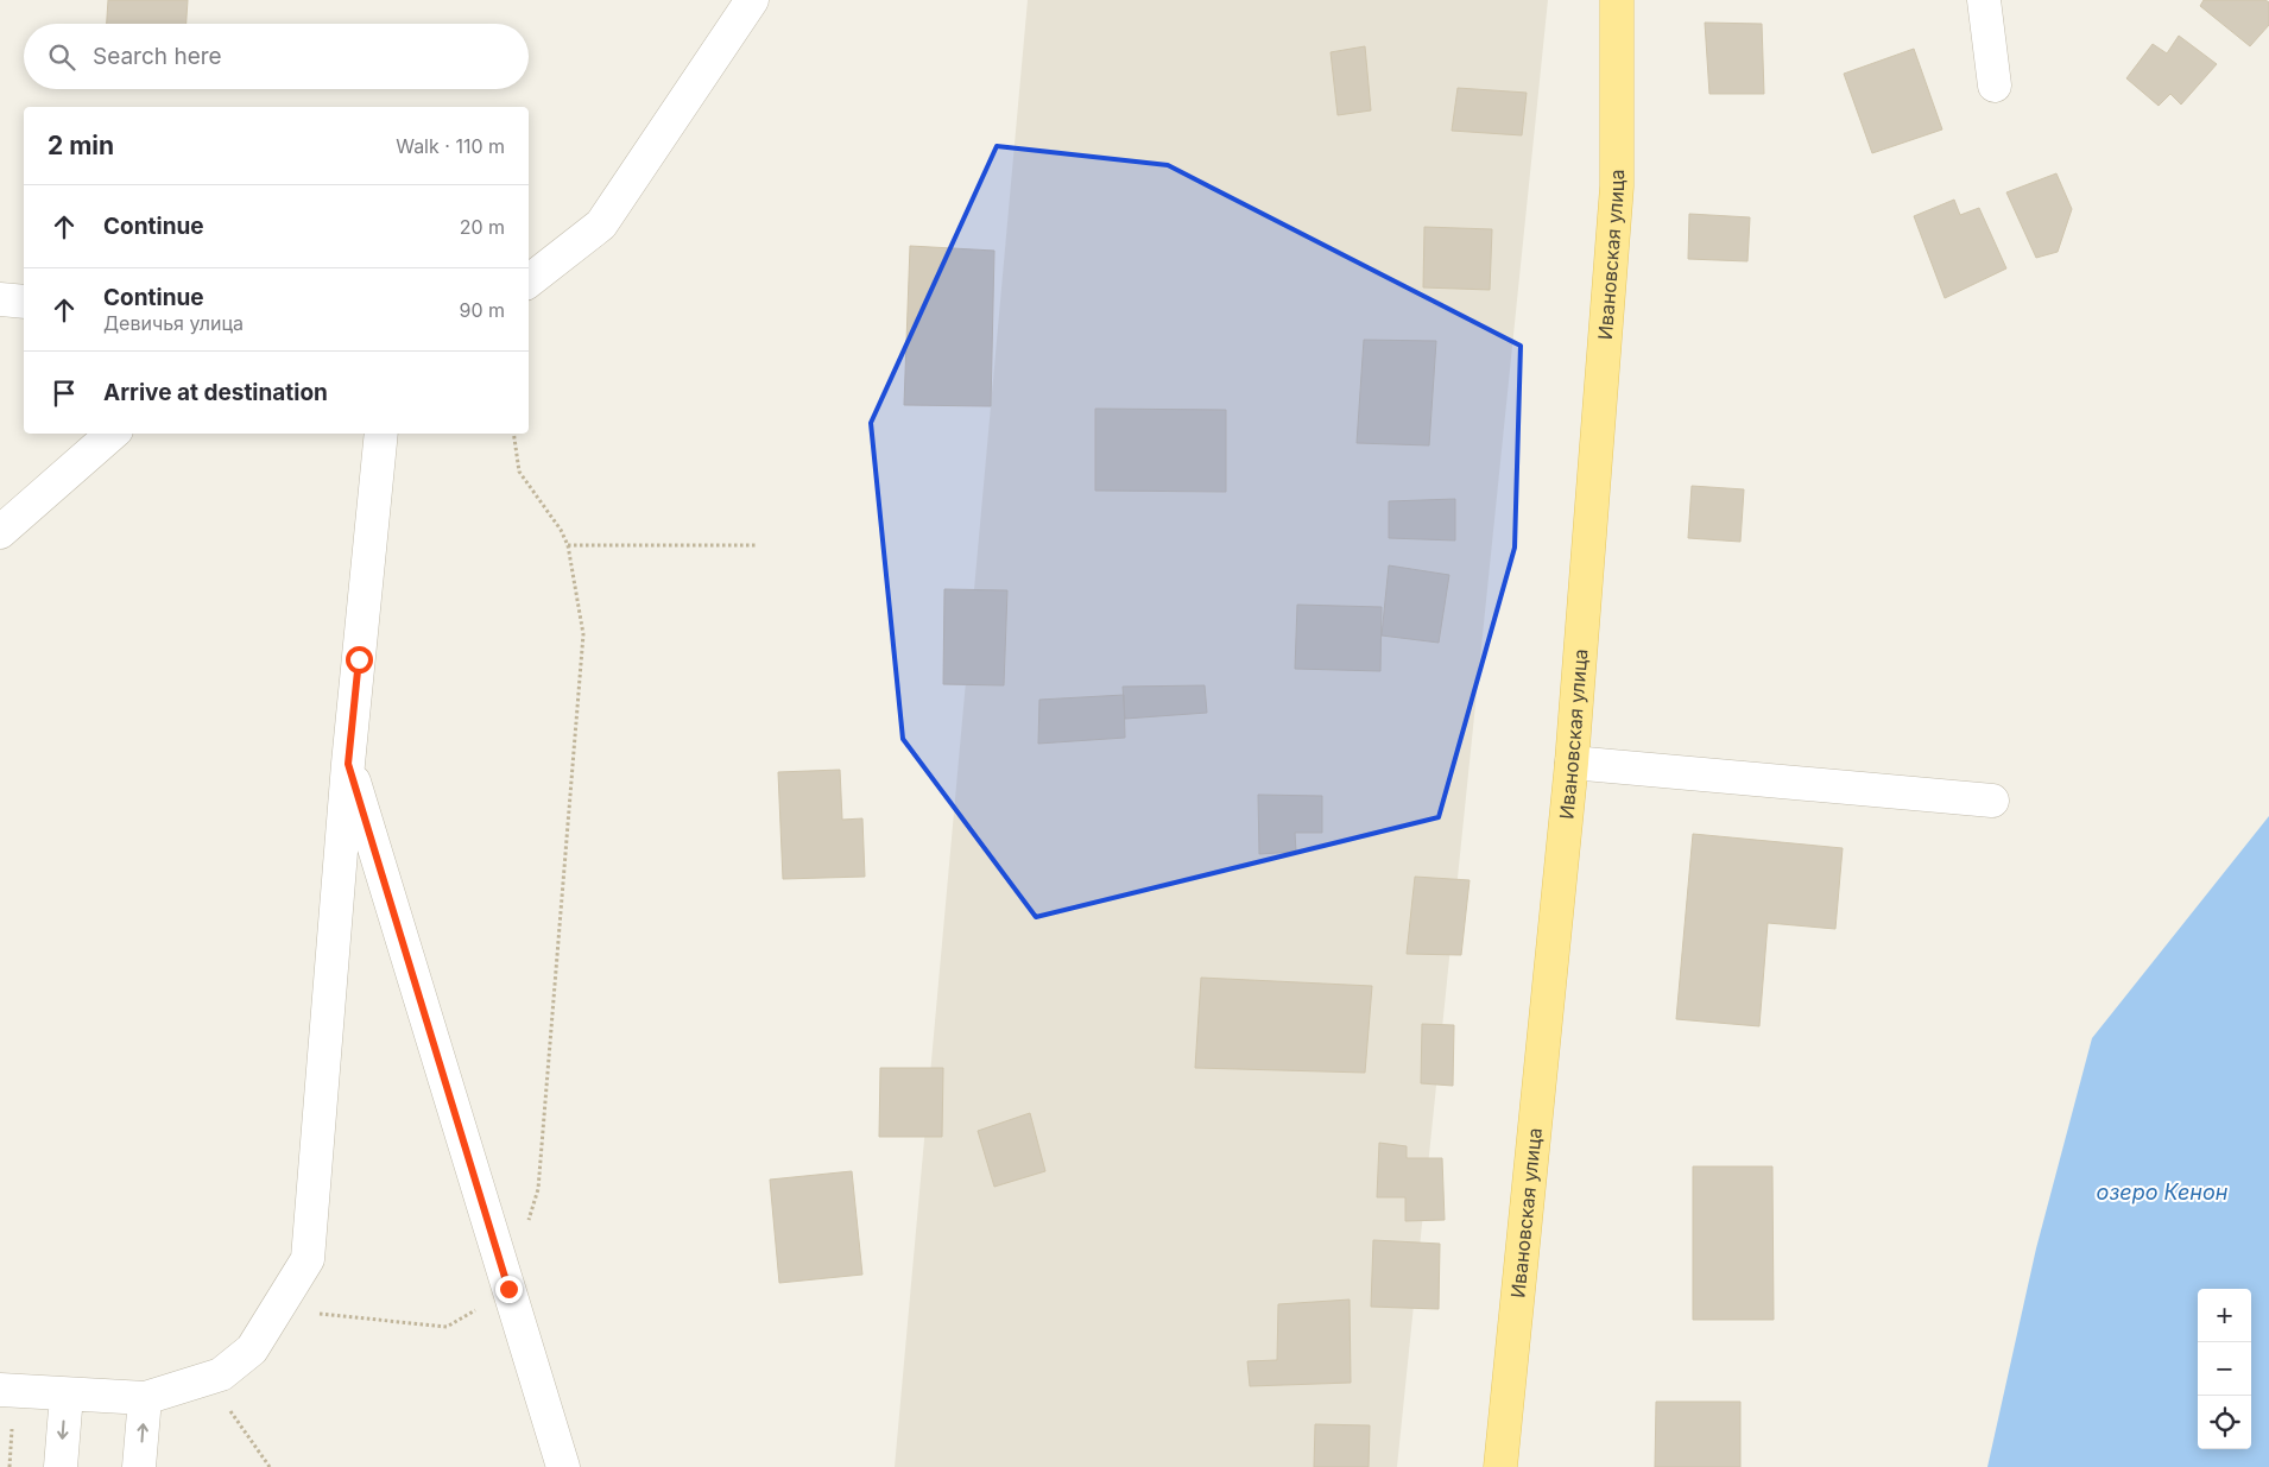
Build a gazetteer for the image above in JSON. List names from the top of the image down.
{
  "streets": {
    "main road": ["Ивановская улица"]
  },
  "water": ["озеро Кенон"],
  "page": {
    "search": "Search here",
    "heading": ["2 min", "Walk · 110 m"],
    "list": [
      ["Continue", "20 m"],
      ["Continue", "Девичья улица", "90 m"],
      "Arrive at destination"
    ],
    "map_buttons": ["+", "−"]
  }
}
